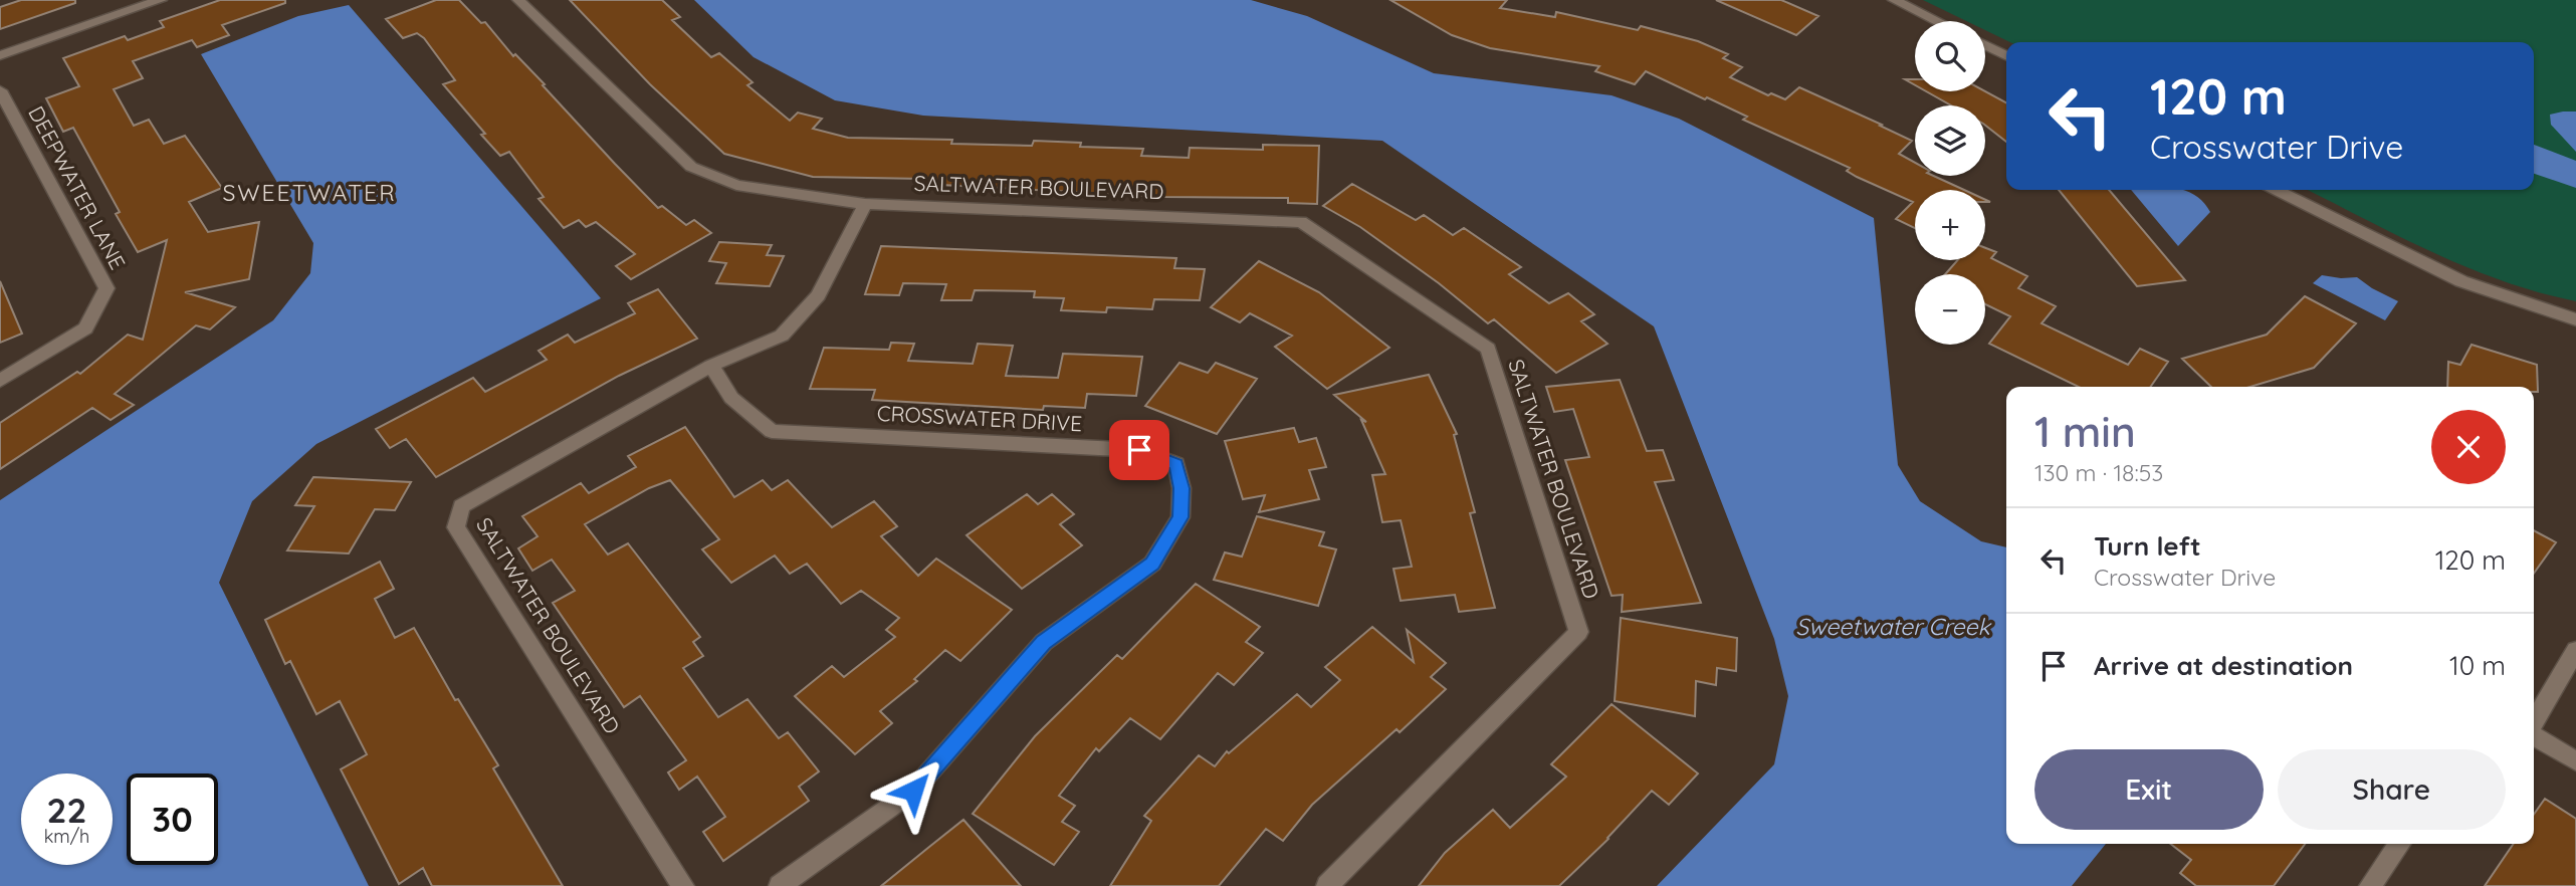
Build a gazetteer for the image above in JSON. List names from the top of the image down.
{
  "streets": {
    "street": ["DEEPWATER LANE", "SALTWATER BOULEVARD", "CROSSWATER DRIVE"]
  },
  "crossings": [
    ["SALTWATER BOULEVARD", "CROSSWATER DRIVE"]
  ],
  "districts": ["SWEETWATER"],
  "water": ["Sweetwater Creek"],
  "page": {
    "map_buttons": ["+", "−"],
    "turn": ["120 m", "Crosswater Drive"],
    "heading": ["1 min", "130 m · 18:53"],
    "list": [
      {
        "name": "Turn left",
        "note": "Crosswater Drive",
        "value": "120 m"
      },
      {
        "name": "Arrive at destination",
        "value": "10 m"
      }
    ],
    "buttons": ["Exit", "Share"],
    "speed": "22 km/h",
    "limit": "30"
  }
}
